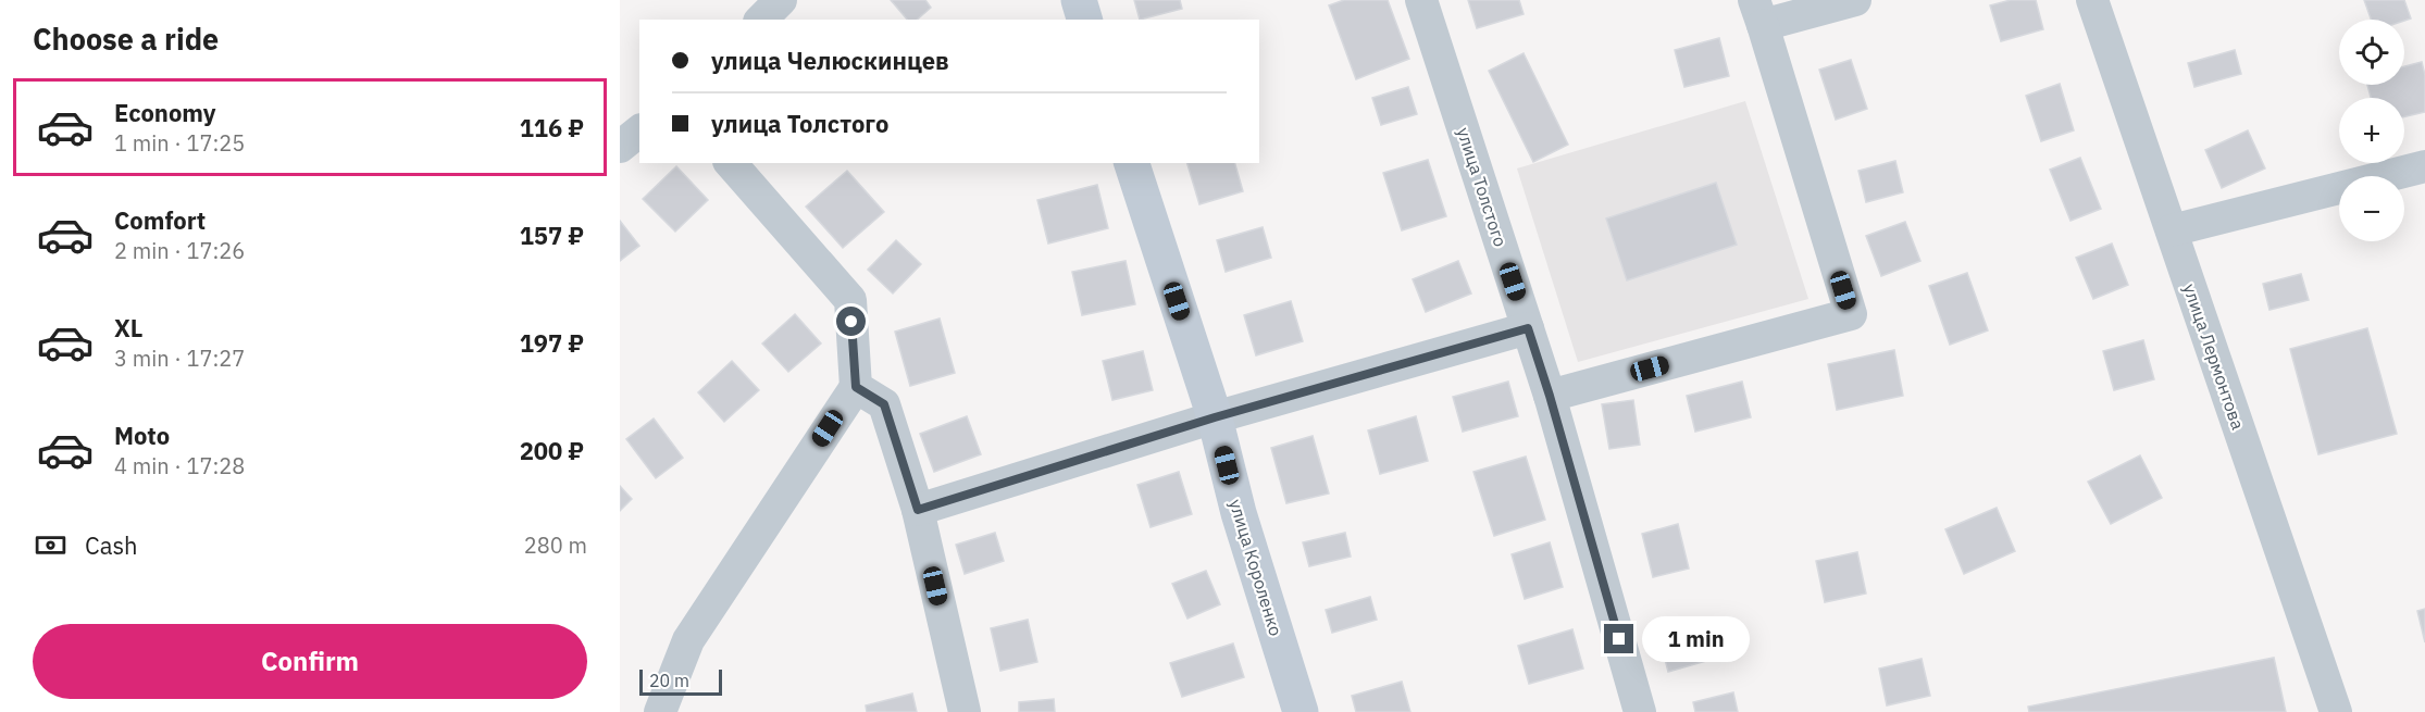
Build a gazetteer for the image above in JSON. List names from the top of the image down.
{
  "streets": {
    "street": ["улица Толстого", "улица Лермонтова", "улица Короленко"]
  },
  "scale_bar": "20 m",
  "page": {
    "heading": "Choose a ride",
    "map_buttons": ["+", "−"],
    "banner": ["улица Челюскинцев", "улица Толстого"],
    "list": [
      {
        "name": "Economy",
        "note": "1 min · 17:25",
        "value": "116 ₽"
      },
      {
        "name": "Comfort",
        "note": "2 min · 17:26",
        "value": "157 ₽"
      },
      {
        "name": "XL",
        "note": "3 min · 17:27",
        "value": "197 ₽"
      },
      {
        "name": "Moto",
        "note": "4 min · 17:28",
        "value": "200 ₽"
      }
    ],
    "pay": ["Cash", "280 m"],
    "buttons": "Confirm",
    "bubble": "1 min",
    "scale": "20 m"
  }
}
